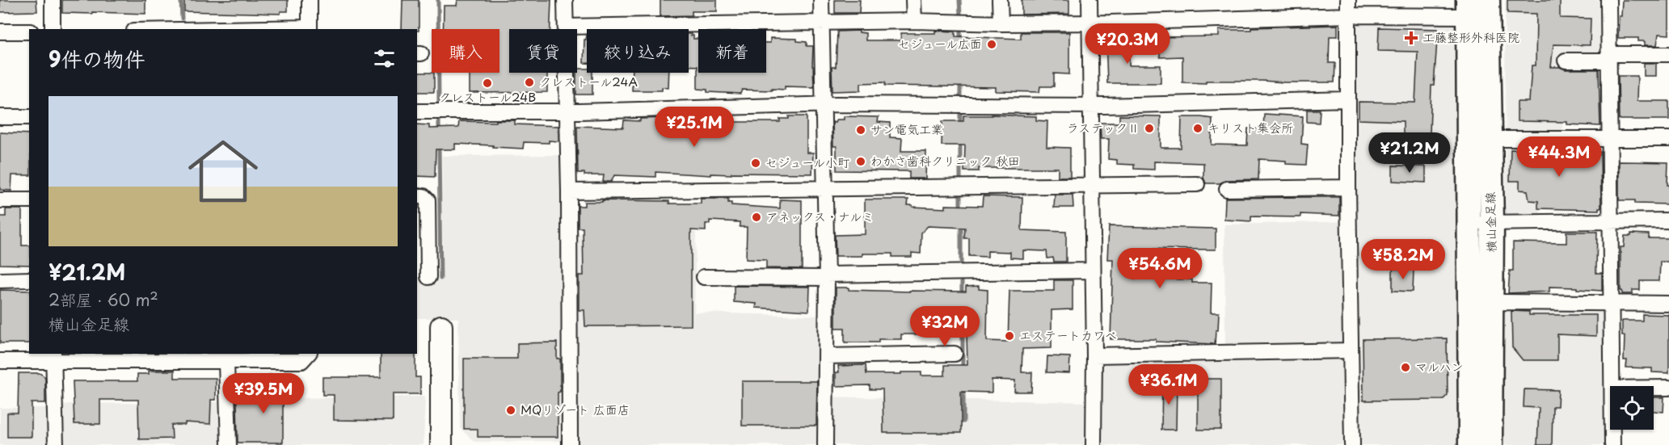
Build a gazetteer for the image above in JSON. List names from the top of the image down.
{
  "streets": {
    "main road": ["横山金足線"]
  },
  "places": {
    "health": ["工藤整形外科医院"],
    "other": [
      "セジュール広面",
      "クレストール24A",
      "クレストール24B",
      "ラステックⅡ",
      "キリスト集会所",
      "サン電気工業",
      "わかさ歯科クリニック 秋田",
      "セジュール小町",
      "アネックス・ナルミ",
      "エステートカワベ",
      "マルハン",
      "MQリゾート 広面店"
    ]
  },
  "page": {
    "price": [
      "¥20.3M",
      "¥25.1M",
      "¥21.2M",
      "¥44.3M",
      "¥58.2M",
      "¥54.6M",
      "¥32M",
      "¥36.1M",
      "¥39.5M"
    ],
    "chip": [
      "購入",
      "賃貸",
      "絞り込み",
      "新着"
    ],
    "heading": "9件の物件",
    "list": [
      {
        "name": "¥21.2M",
        "note": "2部屋 · 60 m² · 横山金足線"
      }
    ]
  }
}
